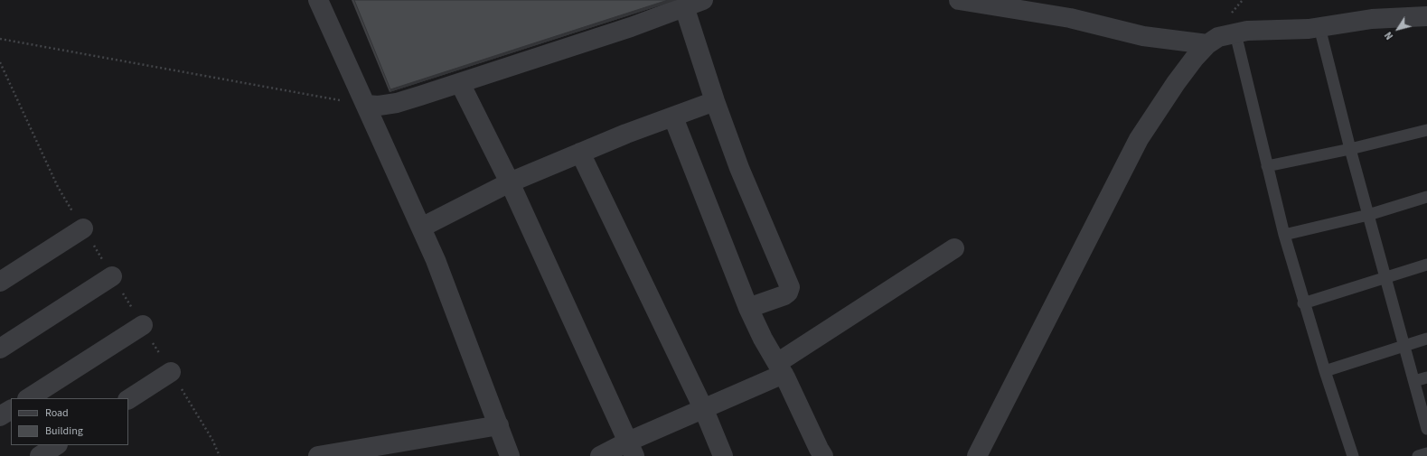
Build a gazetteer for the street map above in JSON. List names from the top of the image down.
{
  "legend": ["Road", "Building"],
  "north": "bottom left"
}
